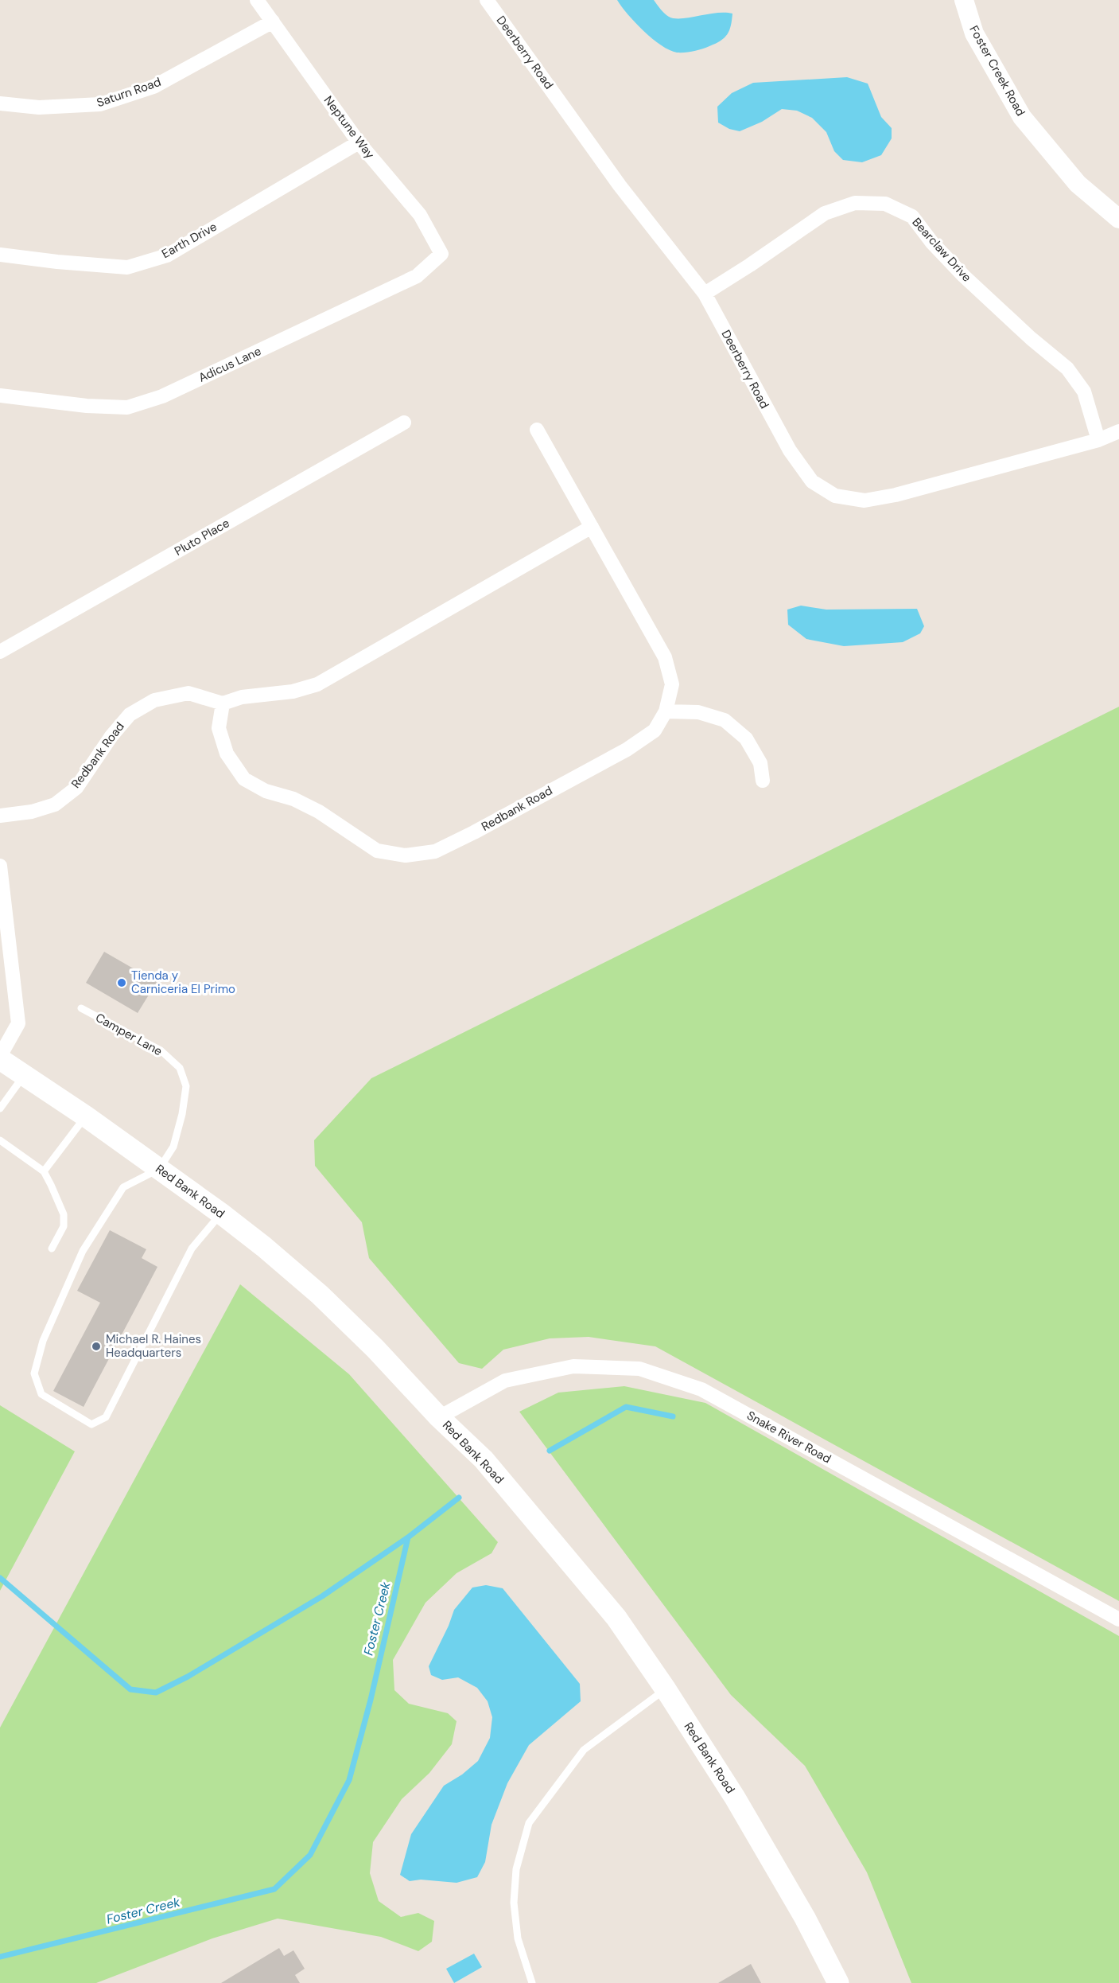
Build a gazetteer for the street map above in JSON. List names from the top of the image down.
{
  "streets": {
    "main road": ["Red Bank Road"],
    "street": [
      "Deerberry Road",
      "Foster Creek Road",
      "Saturn Road",
      "Neptune Way",
      "Earth Drive",
      "Bearclaw Drive",
      "Adicus Lane",
      "Pluto Place",
      "Redbank Road",
      "Snake River Road"
    ],
    "lane": ["Camper Lane"]
  },
  "crossings": [
    ["Deerberry Road", "Bearclaw Drive"],
    ["Saturn Road", "Neptune Way"],
    ["Neptune Way", "Earth Drive"],
    ["Neptune Way", "Adicus Lane"],
    ["Camper Lane", "Red Bank Road"],
    ["Red Bank Road", "Snake River Road"]
  ],
  "water": ["Foster Creek"],
  "places": ["Tienda y Carniceria El Primo", "Michael R. Haines Headquarters"]
}
